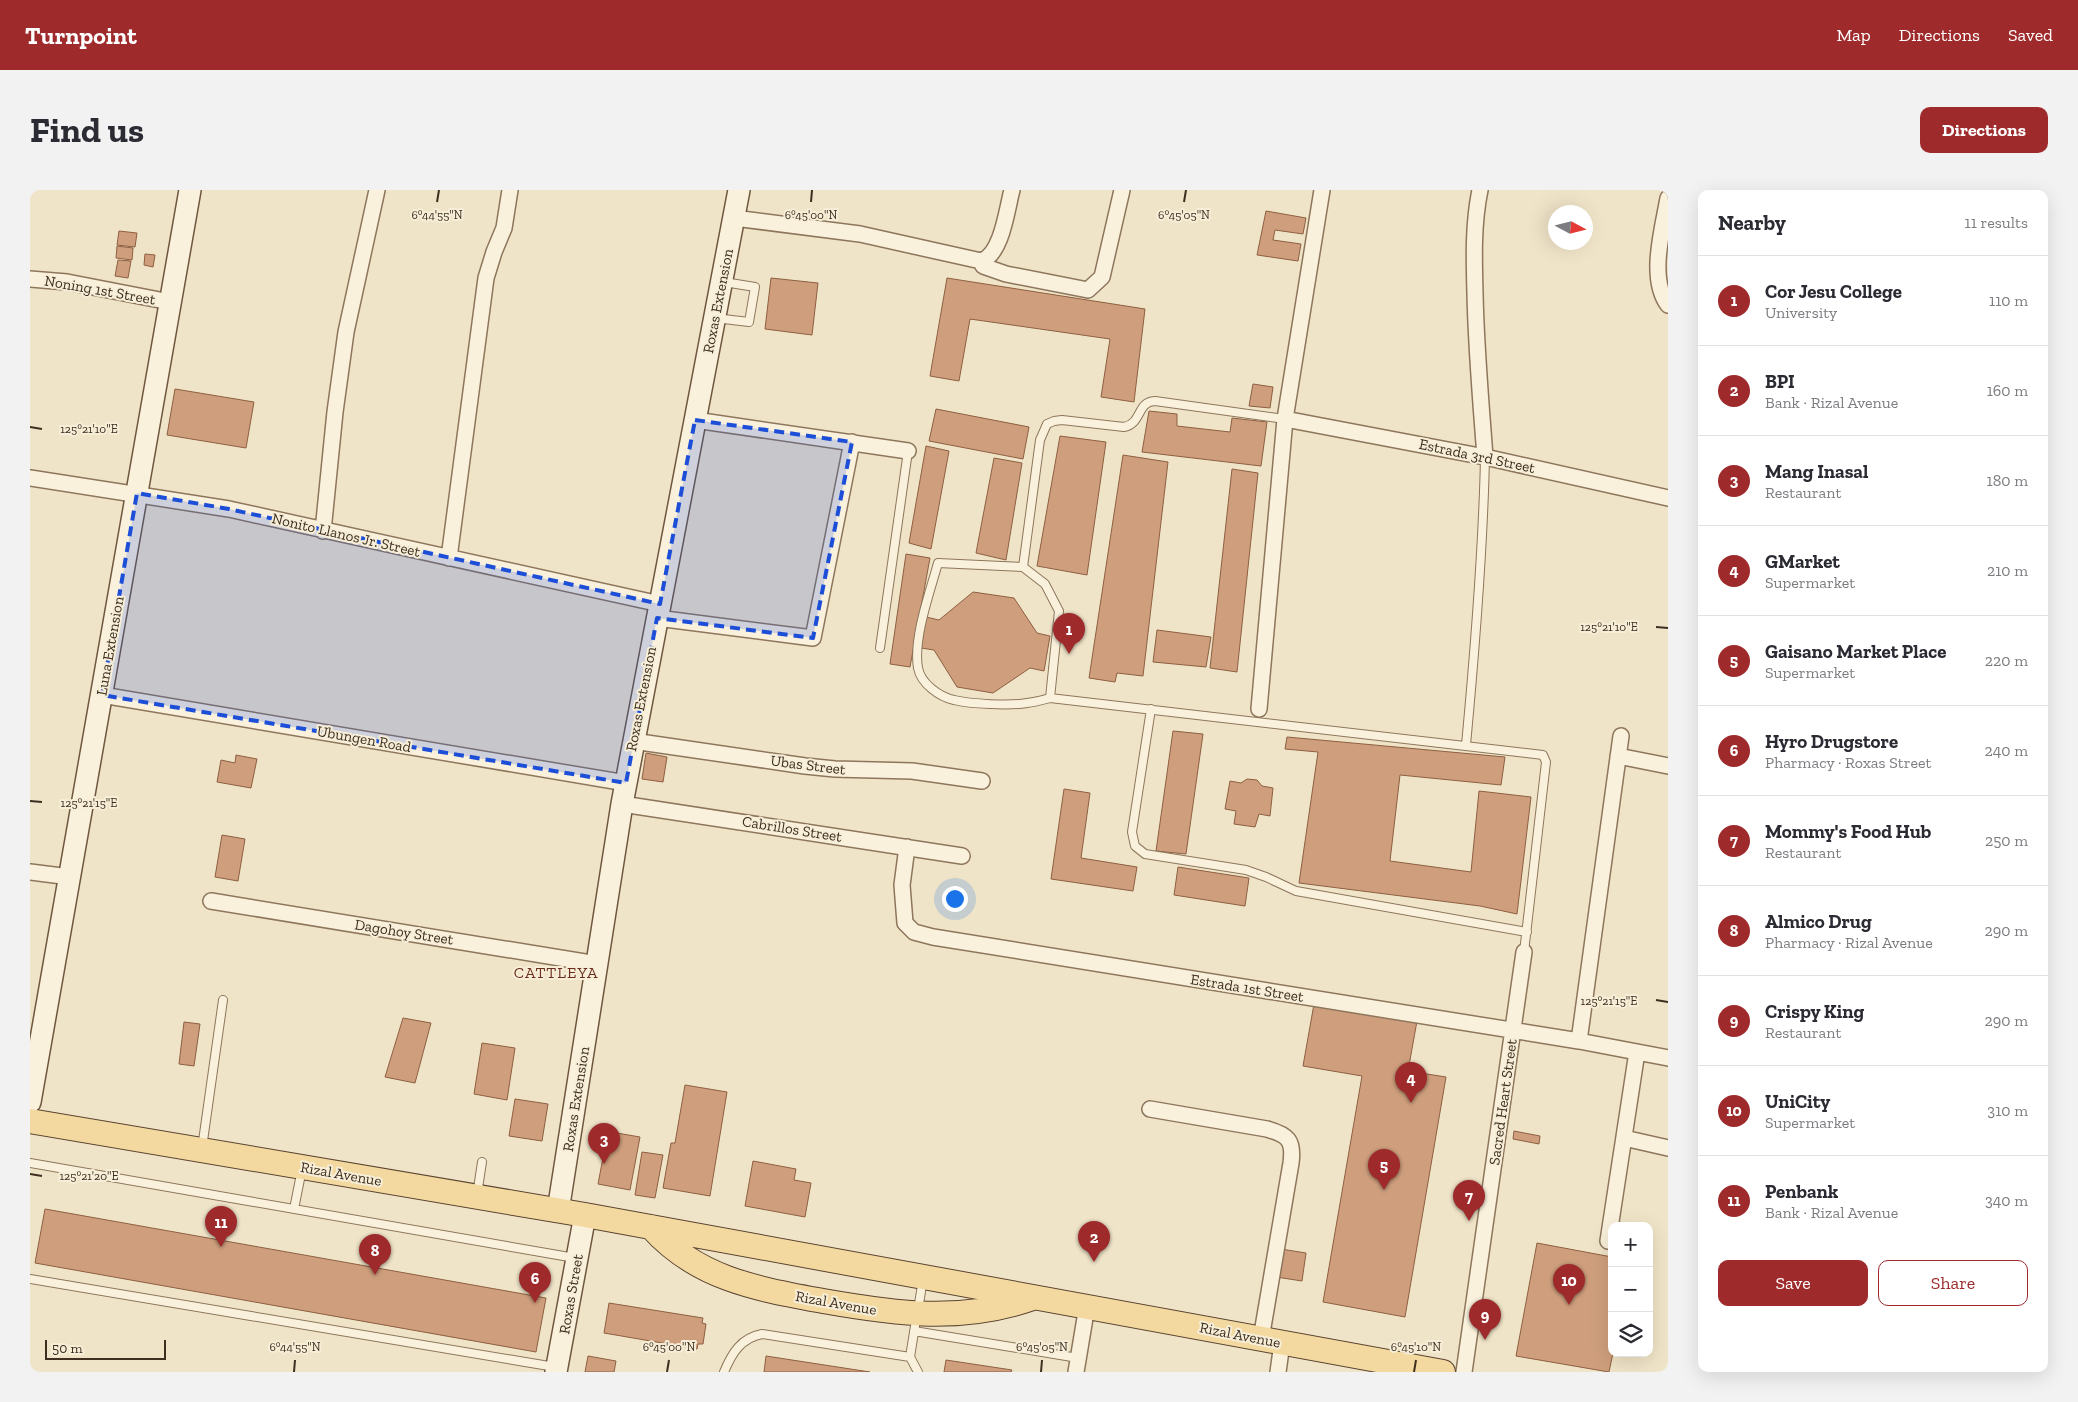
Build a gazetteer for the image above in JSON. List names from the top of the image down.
{
  "streets": {
    "main road": ["Rizal Avenue"],
    "street": [
      "Noning 1st Street",
      "Roxas Extension",
      "Estrada 3rd Street",
      "Nonito Llanos Jr. Street",
      "Luna Extension",
      "Ubungen Road",
      "Ubas Street",
      "Cabrillos Street",
      "Dagohoy Street",
      "Estrada 1st Street",
      "Sacred Heart Street",
      "Roxas Street"
    ]
  },
  "crossings": [
    ["Noning 1st Street", "Luna Extension"],
    ["Roxas Extension", "Nonito Llanos Jr. Street"],
    ["Roxas Extension", "Ubungen Road"],
    ["Roxas Extension", "Ubas Street"],
    ["Roxas Extension", "Cabrillos Street"],
    ["Roxas Extension", "Dagohoy Street"],
    ["Roxas Extension", "Rizal Avenue"],
    ["Nonito Llanos Jr. Street", "Luna Extension"],
    ["Luna Extension", "Ubungen Road"],
    ["Ubungen Road", "Cabrillos Street"],
    ["Cabrillos Street", "Estrada 1st Street"],
    ["Estrada 1st Street", "Sacred Heart Street"],
    ["Rizal Avenue", "Roxas Street"]
  ],
  "districts": ["CATTLEYA"],
  "scale_bar": "50 m",
  "north": "right",
  "page": {
    "header": "Turnpoint",
    "nav": ["Map", "Directions", "Saved"],
    "buttons": [
      "Directions",
      ["Save", "Share"]
    ],
    "title": "Find us",
    "heading": ["Nearby", "11 results"],
    "list": [
      {
        "mark": "1",
        "name": "Cor Jesu College",
        "note": "University",
        "value": "110 m"
      },
      {
        "mark": "2",
        "name": "BPI",
        "note": "Bank · Rizal Avenue",
        "value": "160 m"
      },
      {
        "mark": "3",
        "name": "Mang Inasal",
        "note": "Restaurant",
        "value": "180 m"
      },
      {
        "mark": "4",
        "name": "GMarket",
        "note": "Supermarket",
        "value": "210 m"
      },
      {
        "mark": "5",
        "name": "Gaisano Market Place",
        "note": "Supermarket",
        "value": "220 m"
      },
      {
        "mark": "6",
        "name": "Hyro Drugstore",
        "note": "Pharmacy · Roxas Street",
        "value": "240 m"
      },
      {
        "mark": "7",
        "name": "Mommy's Food Hub",
        "note": "Restaurant",
        "value": "250 m"
      },
      {
        "mark": "8",
        "name": "Almico Drug",
        "note": "Pharmacy · Rizal Avenue",
        "value": "290 m"
      },
      {
        "mark": "9",
        "name": "Crispy King",
        "note": "Restaurant",
        "value": "290 m"
      },
      {
        "mark": "10",
        "name": "UniCity",
        "note": "Supermarket",
        "value": "310 m"
      },
      {
        "mark": "11",
        "name": "Penbank",
        "note": "Bank · Rizal Avenue",
        "value": "340 m"
      }
    ],
    "pins": [
      "1",
      "4",
      "3",
      "5",
      "7",
      "11",
      "2",
      "8",
      "6",
      "10",
      "9"
    ],
    "map_buttons": ["+", "−"],
    "scale": "50 m"
  },
  "coordinates": [
    "6°44'55\"N",
    "6°45'00\"N",
    "6°45'05\"N",
    "125°21'10\"E",
    "125°21'15\"E",
    "125°21'20\"E",
    "6°45'10\"N"
  ]
}
